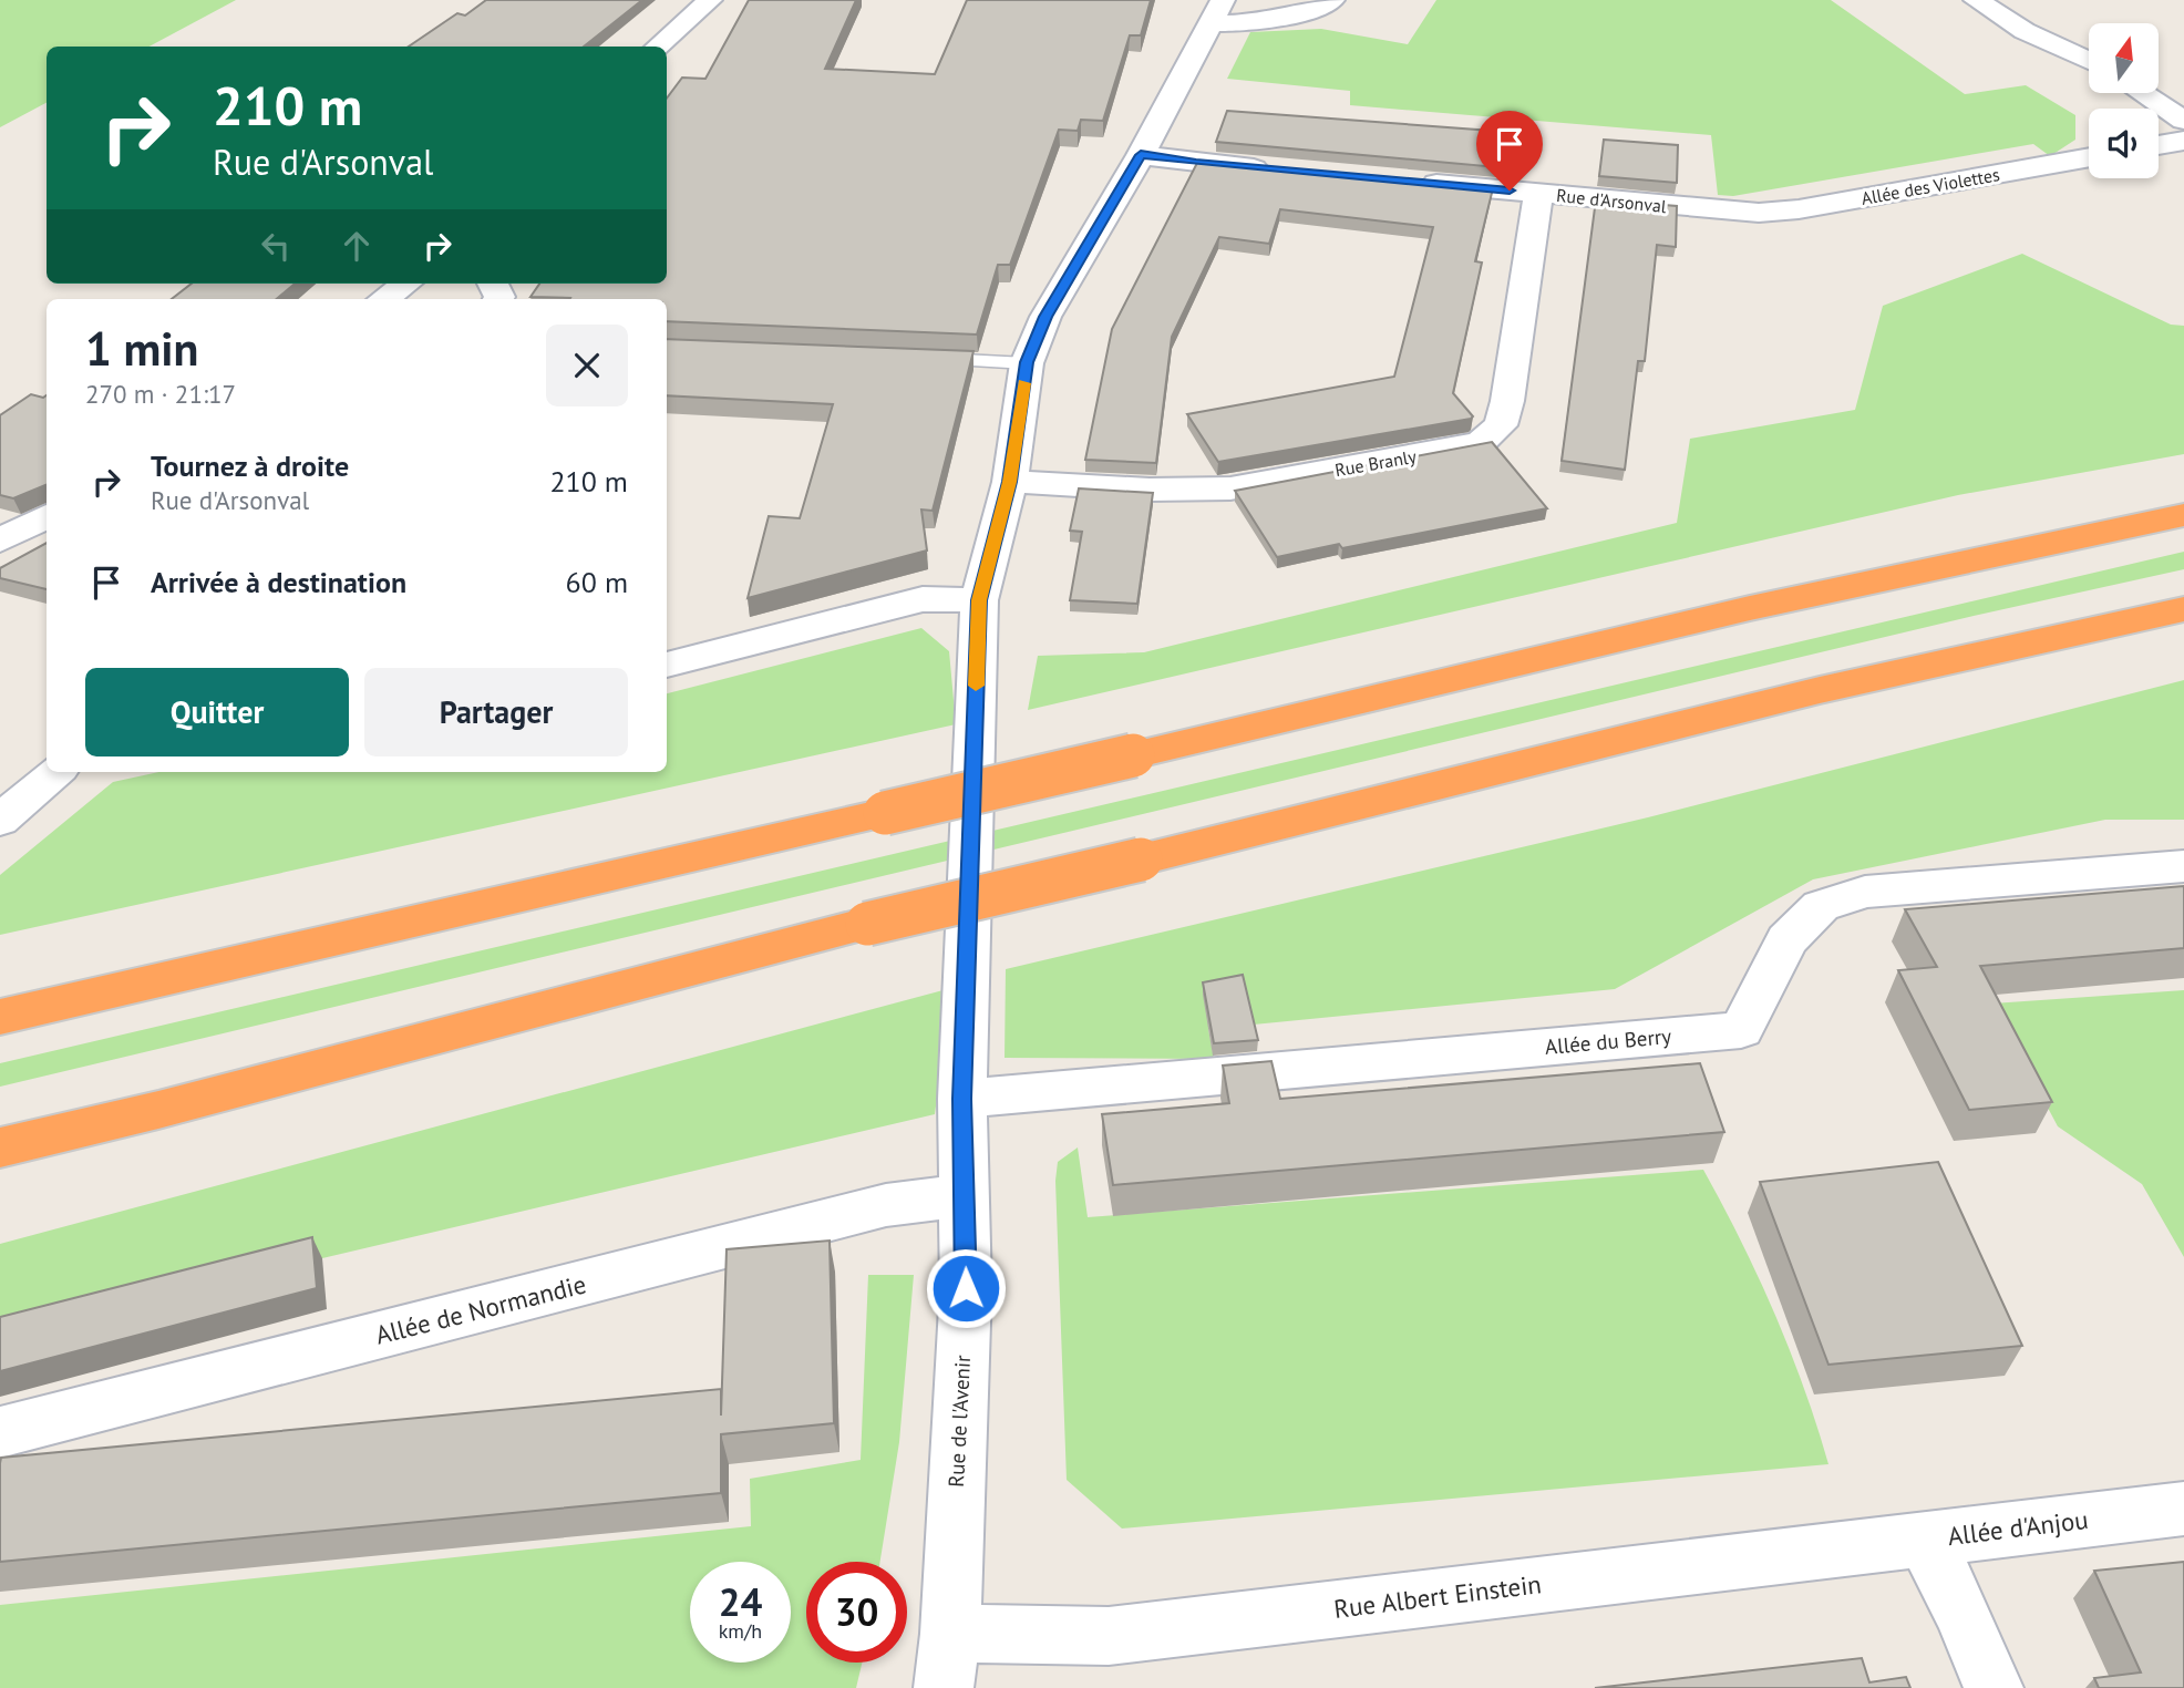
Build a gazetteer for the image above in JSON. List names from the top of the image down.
{
  "streets": {
    "street": [
      "Allée des Violettes",
      "Rue d'Arsonval",
      "Rue Branly",
      "Allée du Berry",
      "Allée de Normandie",
      "Rue de l'Avenir",
      "Allée d'Anjou",
      "Rue Albert Einstein"
    ]
  },
  "crossings": [
    ["Allée des Violettes", "Rue d'Arsonval"],
    ["Rue d'Arsonval", "Rue Branly"],
    ["Rue Branly", "Rue de l'Avenir"],
    ["Allée du Berry", "Rue de l'Avenir"],
    ["Allée de Normandie", "Rue de l'Avenir"],
    ["Rue de l'Avenir", "Rue Albert Einstein"],
    ["Allée d'Anjou", "Rue Albert Einstein"]
  ],
  "north": "top",
  "page": {
    "turn": ["210 m", "Rue d'Arsonval"],
    "heading": ["1 min", "270 m · 21:17"],
    "list": [
      {
        "name": "Tournez à droite",
        "note": "Rue d'Arsonval",
        "value": "210 m"
      },
      {
        "name": "Arrivée à destination",
        "value": "60 m"
      }
    ],
    "buttons": ["Quitter", "Partager"],
    "speed": "24 km/h",
    "limit": "30"
  }
}
